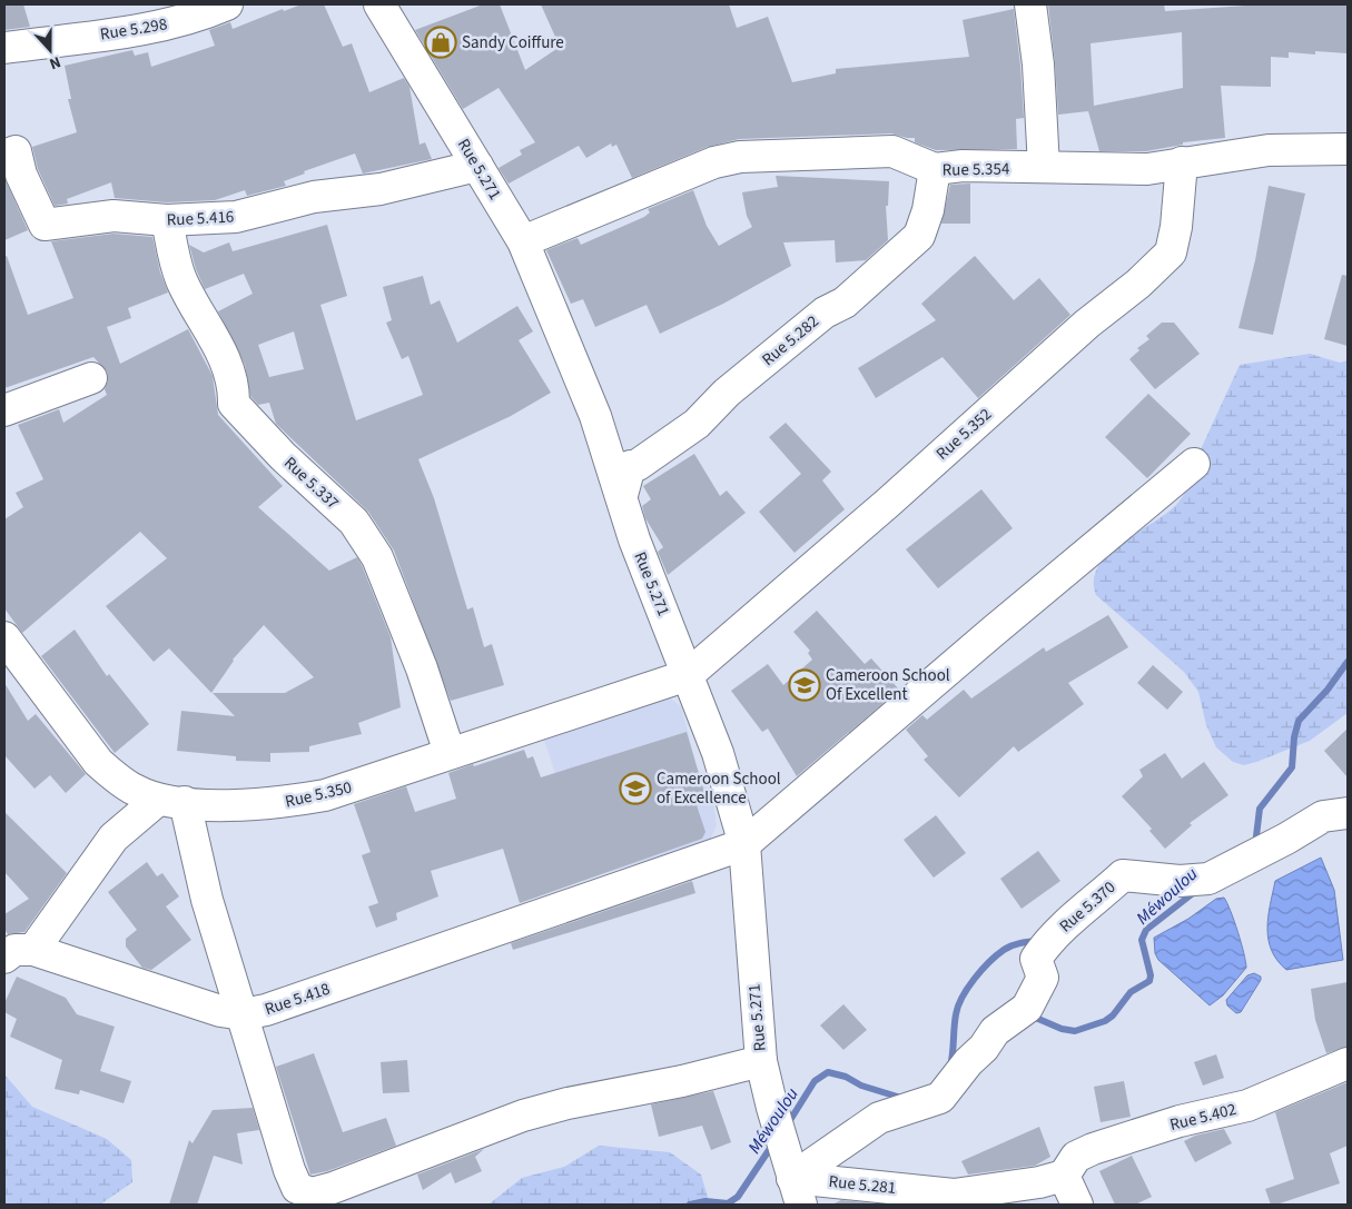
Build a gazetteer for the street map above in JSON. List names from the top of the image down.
{
  "streets": {
    "street": [
      "Rue 5.298",
      "Rue 5.271",
      "Rue 5.354",
      "Rue 5.416",
      "Rue 5.282",
      "Rue 5.352",
      "Rue 5.337",
      "Rue 5.350",
      "Rue 5.370",
      "Rue 5.418",
      "Rue 5.402",
      "Rue 5.281"
    ]
  },
  "crossings": [
    ["Rue 5.271", "Rue 5.354"],
    ["Rue 5.271", "Rue 5.416"],
    ["Rue 5.271", "Rue 5.282"],
    ["Rue 5.271", "Rue 5.352"],
    ["Rue 5.271", "Rue 5.350"],
    ["Rue 5.271", "Rue 5.370"],
    ["Rue 5.271", "Rue 5.418"],
    ["Rue 5.271", "Rue 5.281"],
    ["Rue 5.354", "Rue 5.282"],
    ["Rue 5.354", "Rue 5.352"],
    ["Rue 5.416", "Rue 5.337"],
    ["Rue 5.352", "Rue 5.350"],
    ["Rue 5.337", "Rue 5.350"],
    ["Rue 5.370", "Rue 5.281"],
    ["Rue 5.402", "Rue 5.281"]
  ],
  "water": ["Méwoulou"],
  "places": {
    "shop": ["Sandy Coiffure"],
    "school or university": ["Cameroon School Of Excellent", "Cameroon School of Excellence"]
  },
  "north": "bottom"
}
